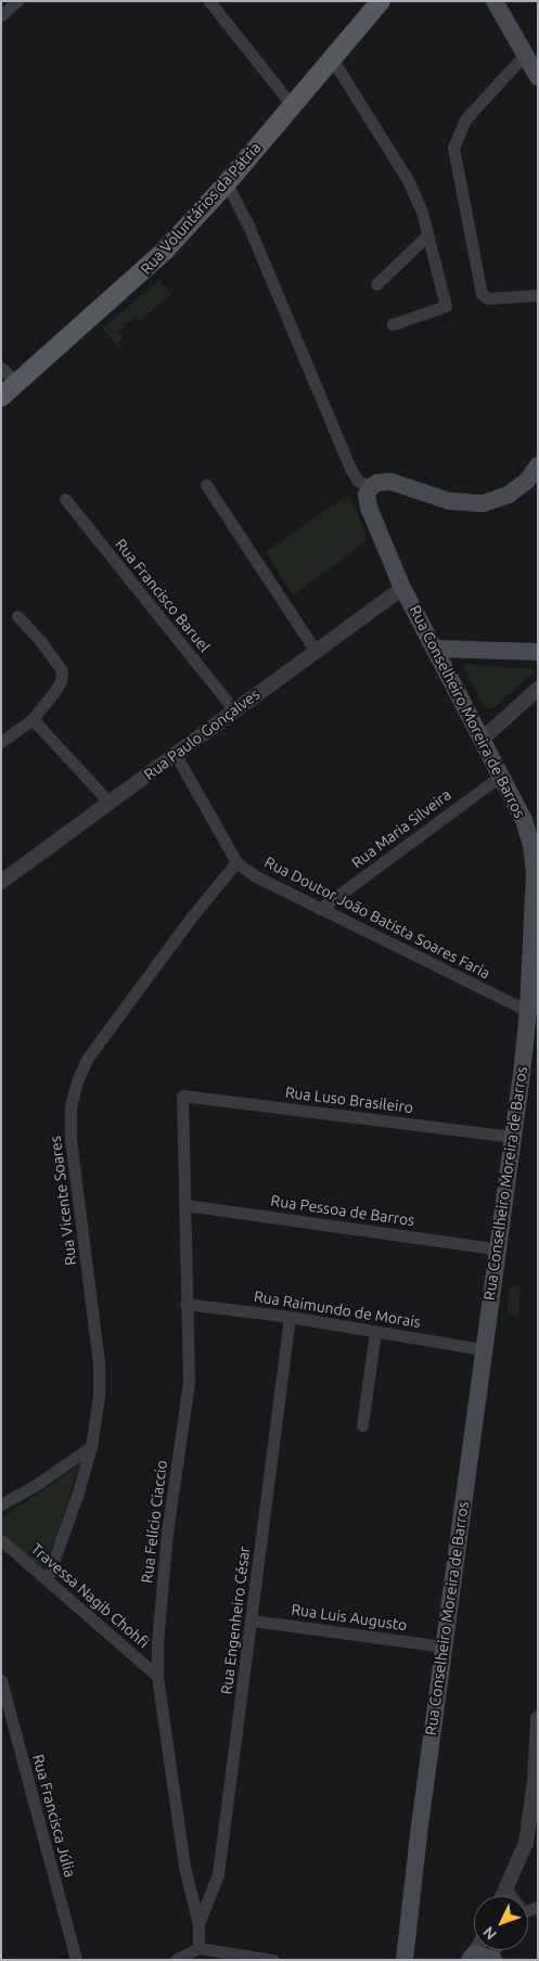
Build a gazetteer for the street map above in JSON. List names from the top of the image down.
{
  "streets": {
    "main road": ["Rua Voluntários da Pátria", "Rua Conselheiro Moreira de Barros"],
    "street": [
      "Rua Francisco Baruel",
      "Rua Paulo Gonçalves",
      "Rua Maria Silveira",
      "Rua Doutor João Batista Soares Faria",
      "Rua Luso Brasileiro",
      "Rua Vicente Soares",
      "Rua Pessoa de Barros",
      "Rua Raimundo de Morais",
      "Rua Felício Ciaccio",
      "Travessa Nagib Chohfi",
      "Rua Luis Augusto",
      "Rua Engenheiro César",
      "Rua Francisca Júlia"
    ]
  },
  "crossings": [
    ["Rua Francisco Baruel", "Rua Paulo Gonçalves"],
    ["Rua Conselheiro Moreira de Barros", "Rua Paulo Gonçalves"],
    ["Rua Conselheiro Moreira de Barros", "Rua Maria Silveira"],
    ["Rua Conselheiro Moreira de Barros", "Rua Doutor João Batista Soares Faria"],
    ["Rua Conselheiro Moreira de Barros", "Rua Luso Brasileiro"],
    ["Rua Conselheiro Moreira de Barros", "Rua Pessoa de Barros"],
    ["Rua Conselheiro Moreira de Barros", "Rua Raimundo de Morais"],
    ["Rua Conselheiro Moreira de Barros", "Rua Luis Augusto"],
    ["Rua Paulo Gonçalves", "Rua Doutor João Batista Soares Faria"],
    ["Rua Maria Silveira", "Rua Doutor João Batista Soares Faria"],
    ["Rua Doutor João Batista Soares Faria", "Rua Vicente Soares"],
    ["Rua Luso Brasileiro", "Rua Felício Ciaccio"],
    ["Rua Vicente Soares", "Travessa Nagib Chohfi"],
    ["Rua Pessoa de Barros", "Rua Felício Ciaccio"],
    ["Rua Raimundo de Morais", "Rua Felício Ciaccio"],
    ["Rua Raimundo de Morais", "Rua Engenheiro César"],
    ["Rua Felício Ciaccio", "Travessa Nagib Chohfi"],
    ["Rua Felício Ciaccio", "Rua Engenheiro César"],
    ["Rua Luis Augusto", "Rua Engenheiro César"]
  ],
  "north": "bottom left"
}
